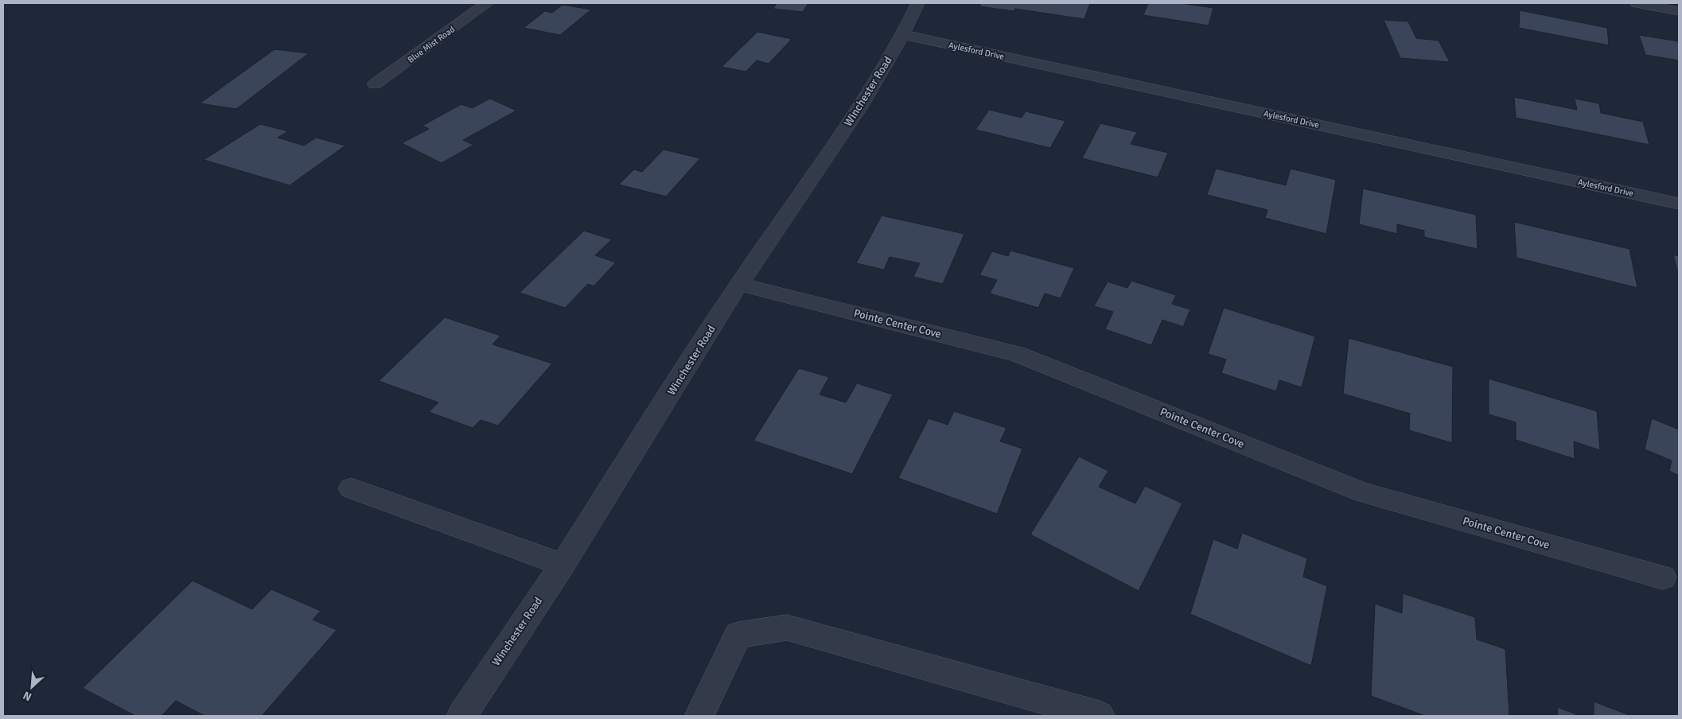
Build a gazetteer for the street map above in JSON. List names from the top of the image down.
{
  "streets": {
    "street": [
      "Blue Mist Road",
      "Aylesford Drive",
      "Winchester Road",
      "Pointe Center Cove"
    ]
  },
  "crossings": [
    ["Aylesford Drive", "Winchester Road"],
    ["Winchester Road", "Pointe Center Cove"]
  ],
  "north": "bottom left"
}
